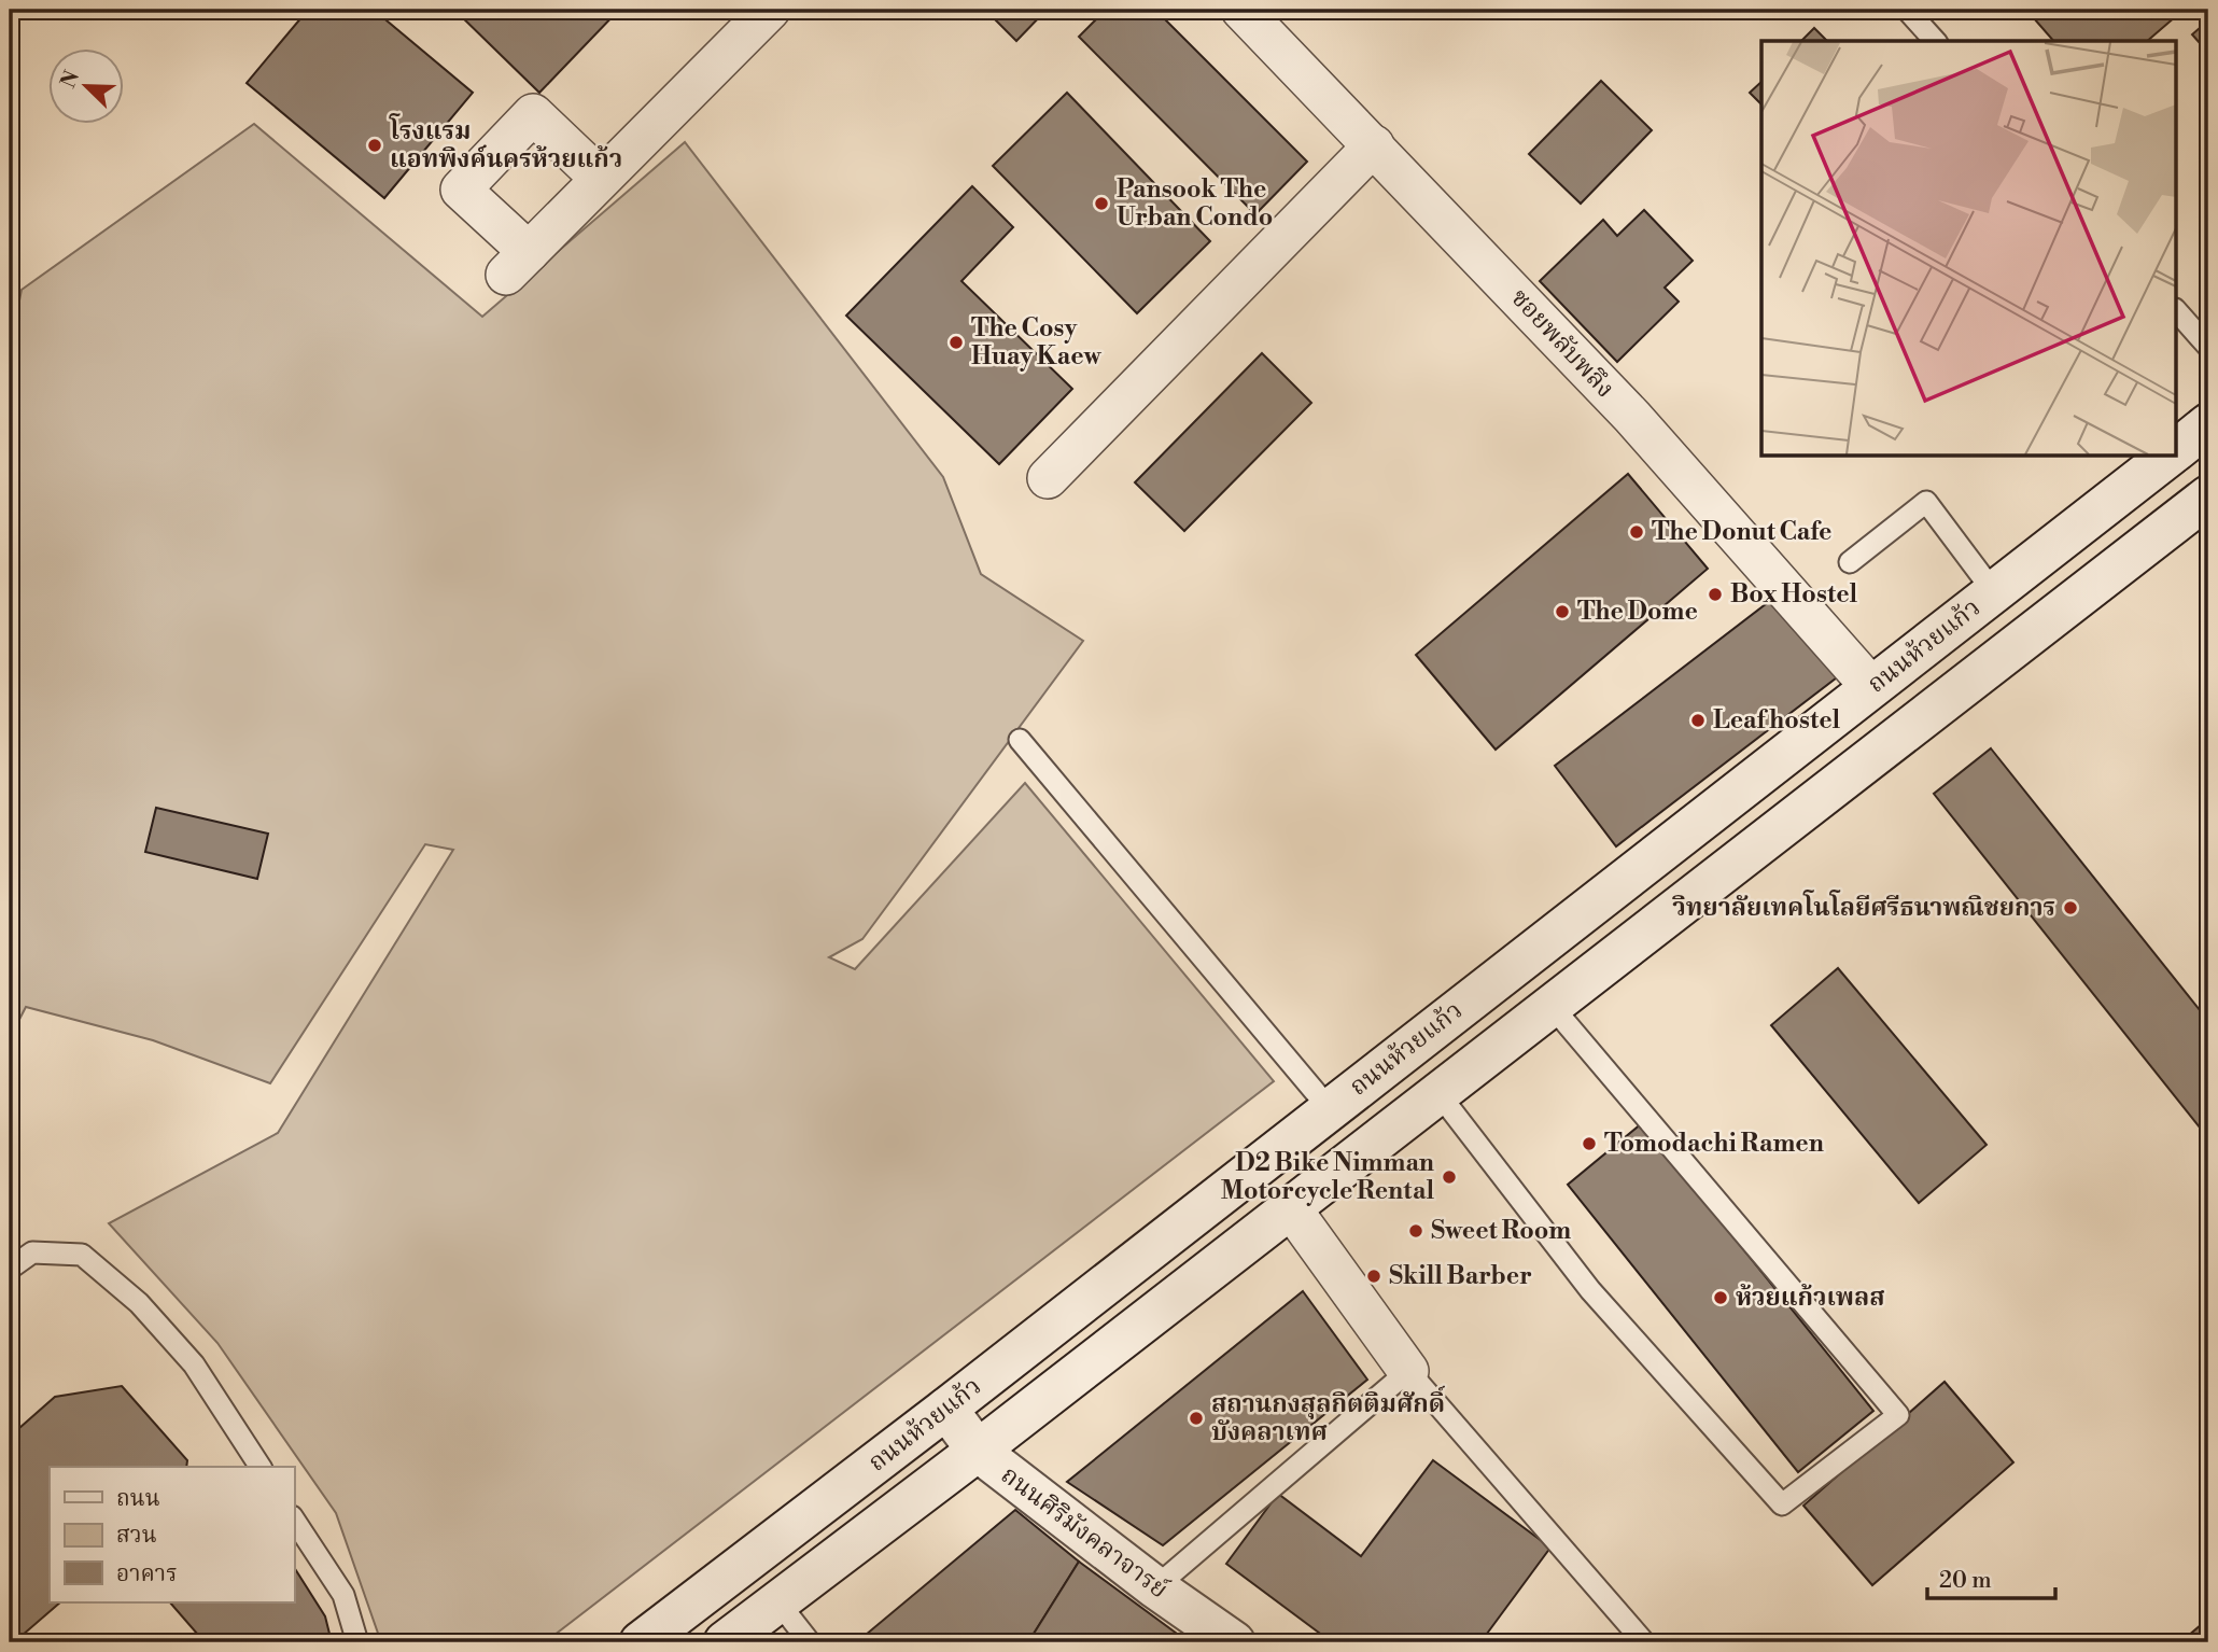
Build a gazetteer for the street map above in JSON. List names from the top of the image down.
{
  "streets": {
    "main road": ["ถนนห้วยแก้ว", "ถนนศิริมังคลาจารย์"],
    "street": ["ซอยพลับพลึง"]
  },
  "crossings": [
    ["ซอยพลับพลึง", "ถนนห้วยแก้ว"],
    ["ถนนห้วยแก้ว", "ถนนศิริมังคลาจารย์"]
  ],
  "places": [
    "โรงแรม แอทพิงค์นครห้วยแก้ว",
    "Pansook The Urban Condo",
    "The Cosy Huay Kaew",
    "The Donut Cafe",
    "Box Hostel",
    "The Dome",
    "Leaf hostel",
    "วิทยาลัยเทคโนโลยีศรีธนาพณิชยการ",
    "Tomodachi Ramen",
    "D2 Bike Nimman Motorcycle Rental",
    "Sweet Room",
    "Skill Barber",
    "ห้วยแก้วเพลส",
    "สถานกงสุลกิตติมศักดิ์ บังคลาเทศ"
  ],
  "legend": ["ถนน", "สวน", "อาคาร"],
  "scale_bar": "20 m",
  "north": "top left"
}
